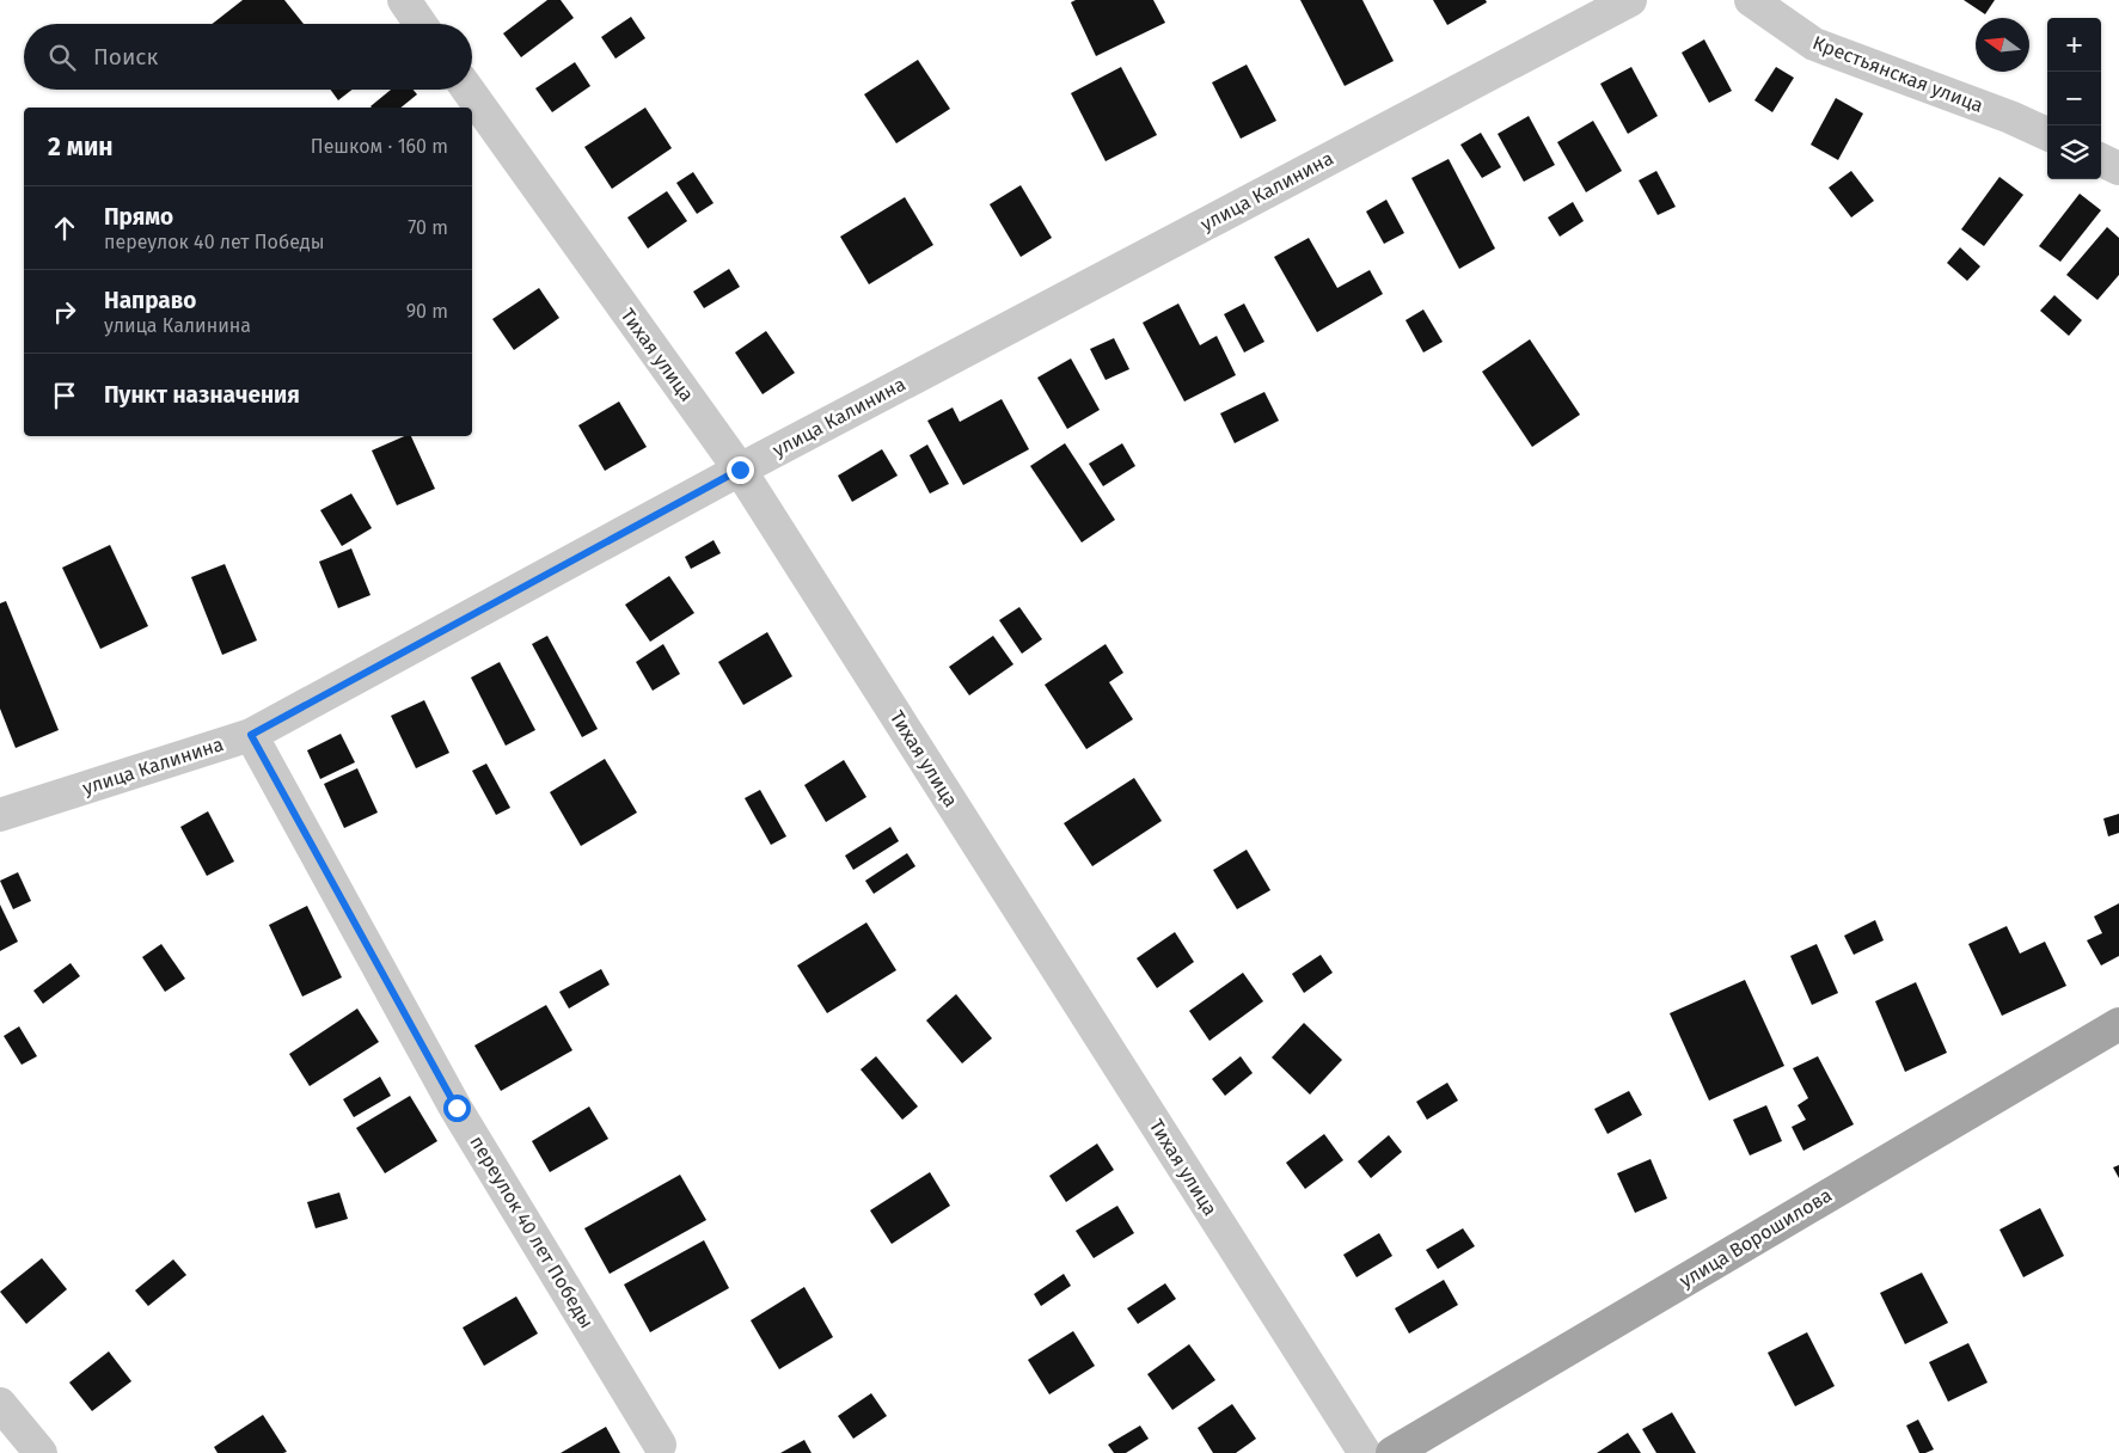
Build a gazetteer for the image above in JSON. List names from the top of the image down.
{
  "streets": {
    "main road": ["улица Ворошилова"],
    "street": [
      "Крестьянская улица",
      "улица Калинина",
      "Тихая улица",
      "переулок 40 лет Победы"
    ]
  },
  "crossings": [
    ["улица Калинина", "Тихая улица"],
    ["улица Калинина", "переулок 40 лет Победы"]
  ],
  "north": "left",
  "page": {
    "map_buttons": ["+", "−"],
    "search": "Поиск",
    "heading": ["2 мин", "Пешком · 160 m"],
    "list": [
      ["Прямо", "переулок 40 лет Победы", "70 m"],
      ["Направо", "улица Калинина", "90 m"],
      "Пункт назначения"
    ]
  }
}
